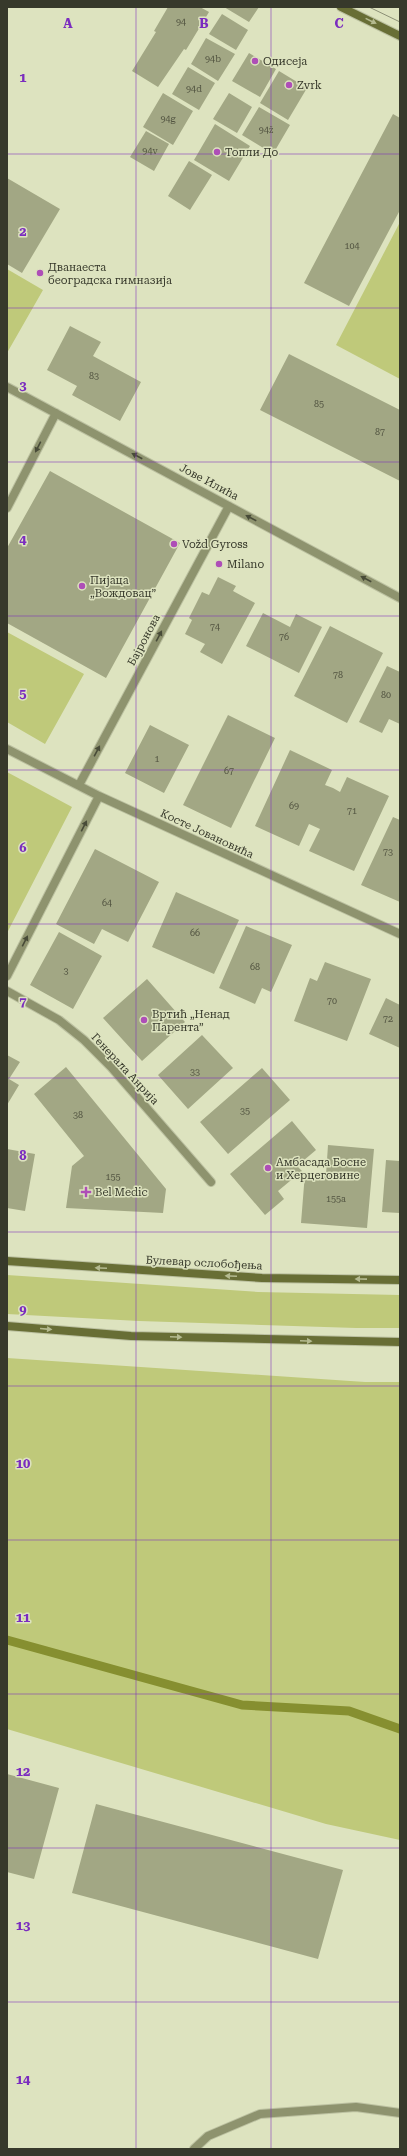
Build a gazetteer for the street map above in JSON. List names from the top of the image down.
{
  "streets": {
    "main road": ["Булевар ослобођења"],
    "street": [
      "Јове Илића",
      "Бајронова",
      "Косте Јовановића",
      "Генерала Анрија"
    ]
  },
  "crossings": [
    ["Јове Илића", "Бајронова"],
    ["Бајронова", "Косте Јовановића"]
  ],
  "one_way": ["Јове Илића", "Бајронова"],
  "places": {
    "other": [
      "Одисеја",
      "Zvrk",
      "Топли До",
      "Дванаеста београдска гимназија",
      "Vožd Gyross",
      "Milano",
      "Пијаца „Вождовац”",
      "Вртић „Ненад Парента”",
      "Амбасада Босне и Херцеговине"
    ],
    "health": ["Bel Medic"]
  },
  "house_numbers": [
    "94",
    "94b",
    "94d",
    "94g",
    "94ž",
    "94v",
    "104",
    "83",
    "85",
    "87",
    "74",
    "76",
    "78",
    "80",
    "1",
    "67",
    "69",
    "71",
    "73",
    "64",
    "66",
    "68",
    "3",
    "70",
    "72",
    "33",
    "35",
    "38",
    "155",
    "155a"
  ],
  "grid": {
    "columns": ["A", "B", "C"],
    "rows": [
      "1",
      "2",
      "3",
      "4",
      "5",
      "6",
      "7",
      "8",
      "9",
      "10",
      "11",
      "12",
      "13",
      "14"
    ]
  }
}
